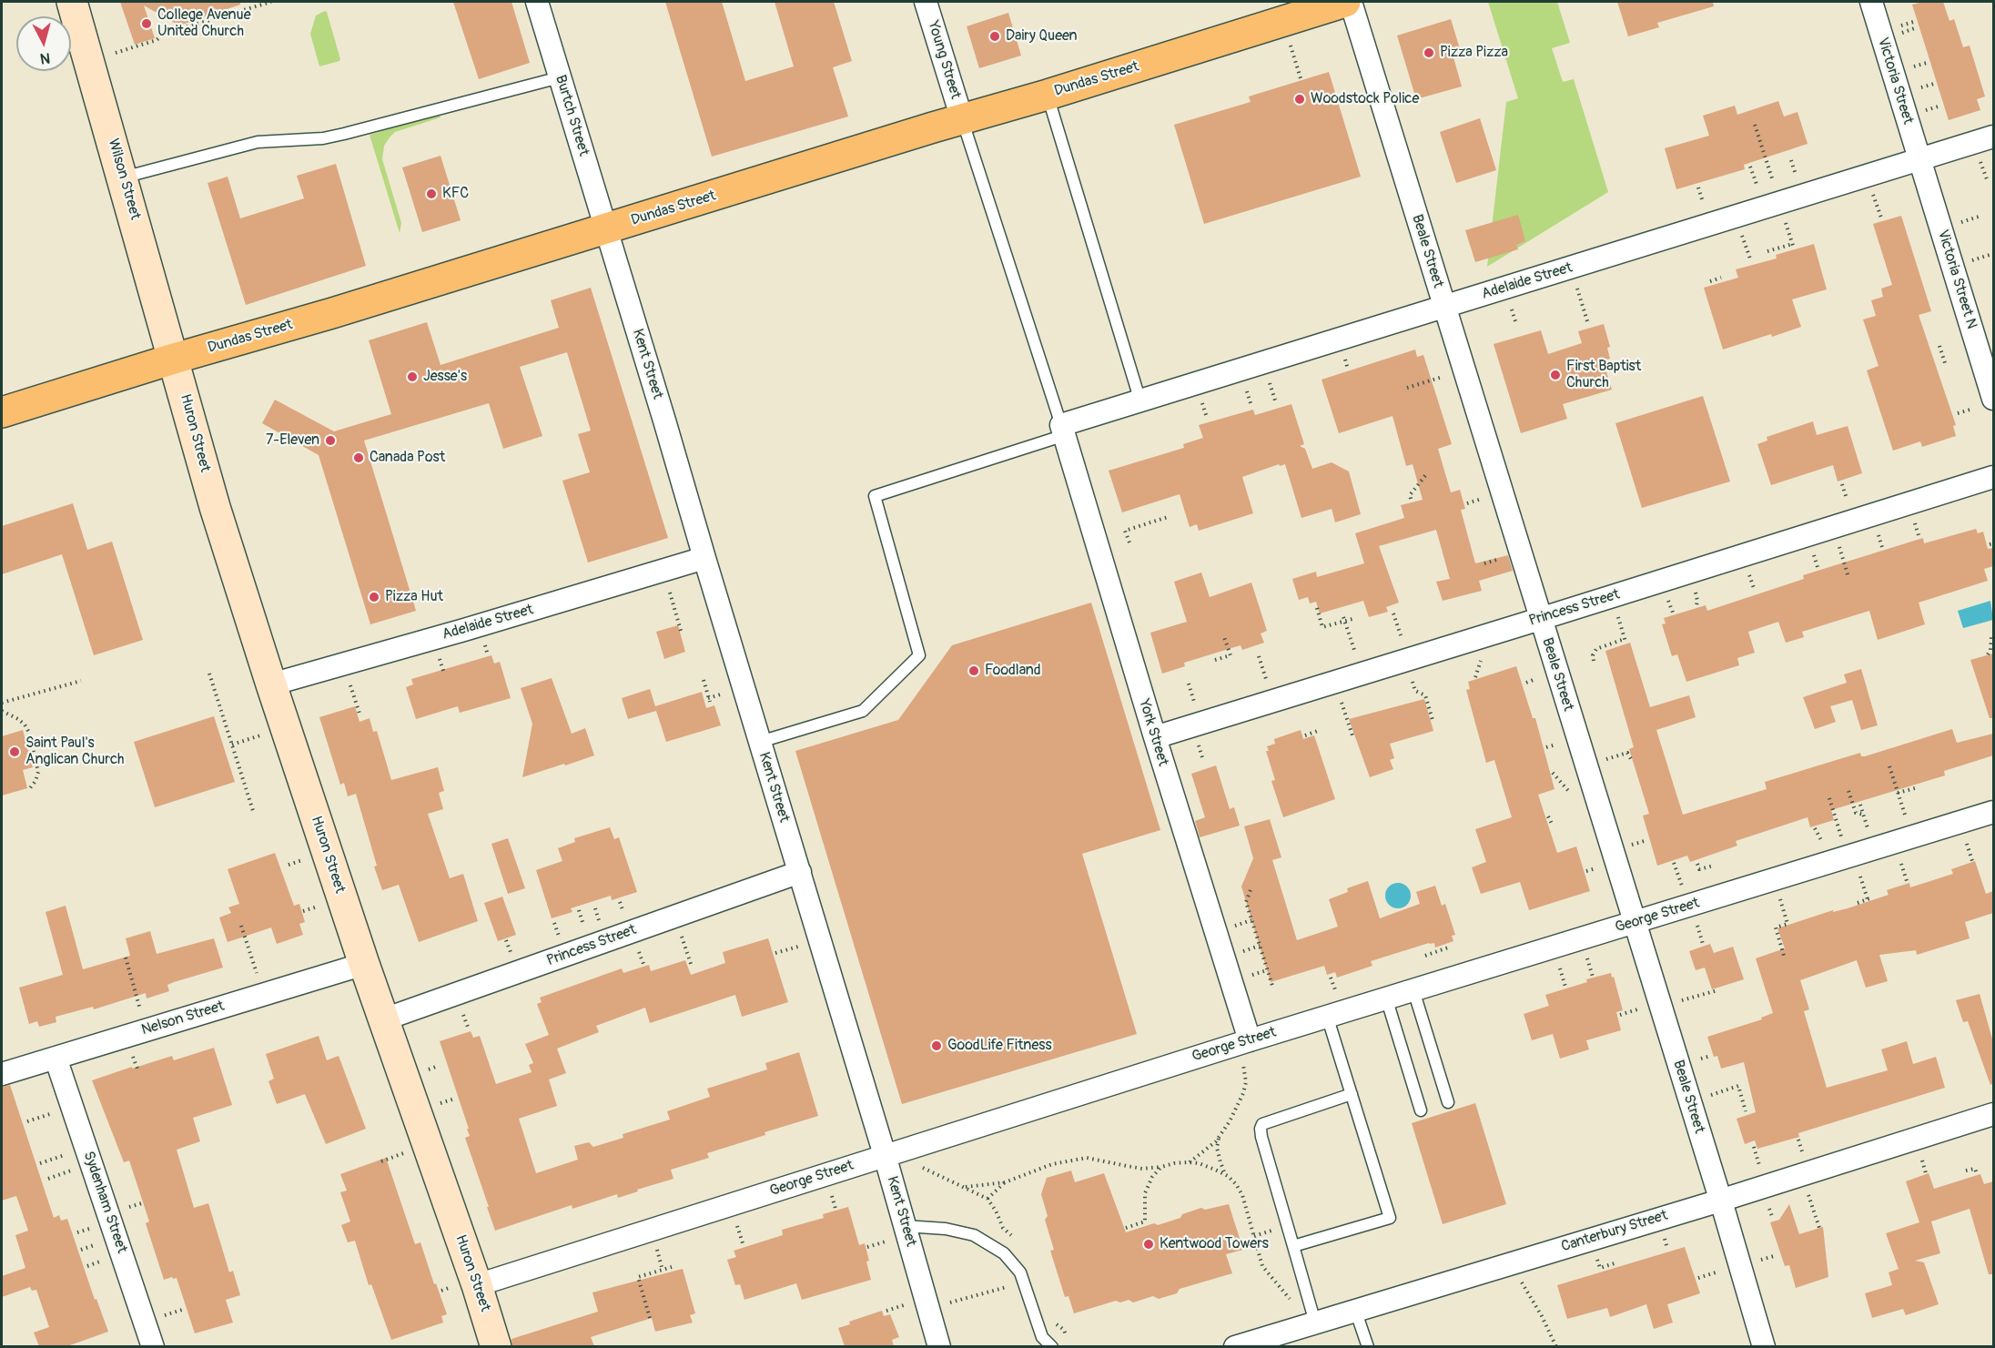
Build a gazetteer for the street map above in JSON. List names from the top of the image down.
{
  "streets": {
    "main road": ["Dundas Street", "Wilson Street", "Huron Street"],
    "street": [
      "Young Street",
      "Victoria Street",
      "Burtch Street",
      "Beale Street",
      "Victoria Street N",
      "Adelaide Street",
      "Kent Street",
      "Princess Street",
      "York Street",
      "George Street",
      "Nelson Street",
      "Sydenham Street",
      "Canterbury Street"
    ]
  },
  "crossings": [
    ["Young Street", "Dundas Street"],
    ["Dundas Street", "Burtch Street"],
    ["Dundas Street", "Wilson Street"],
    ["Dundas Street", "Kent Street"],
    ["Dundas Street", "Huron Street"],
    ["Victoria Street", "Victoria Street N"],
    ["Victoria Street", "Adelaide Street"],
    ["Burtch Street", "Kent Street"],
    ["Wilson Street", "Huron Street"],
    ["Beale Street", "Adelaide Street"],
    ["Beale Street", "Princess Street"],
    ["Beale Street", "George Street"],
    ["Beale Street", "Canterbury Street"],
    ["Victoria Street N", "Adelaide Street"],
    ["Adelaide Street", "Kent Street"],
    ["Adelaide Street", "Huron Street"],
    ["Adelaide Street", "York Street"],
    ["Kent Street", "Princess Street"],
    ["Kent Street", "George Street"],
    ["Huron Street", "Princess Street"],
    ["Huron Street", "George Street"],
    ["Huron Street", "Nelson Street"],
    ["Princess Street", "York Street"],
    ["York Street", "George Street"],
    ["Nelson Street", "Sydenham Street"]
  ],
  "places": [
    "College Avenue United Church",
    "Dairy Queen",
    "Pizza Pizza",
    "Woodstock Police",
    "KFC",
    "First Baptist Church",
    "Jesse's",
    "7-Eleven",
    "Canada Post",
    "Pizza Hut",
    "Foodland",
    "Saint Paul's Anglican Church",
    "GoodLife Fitness",
    "Kentwood Towers"
  ],
  "north": "bottom"
}
